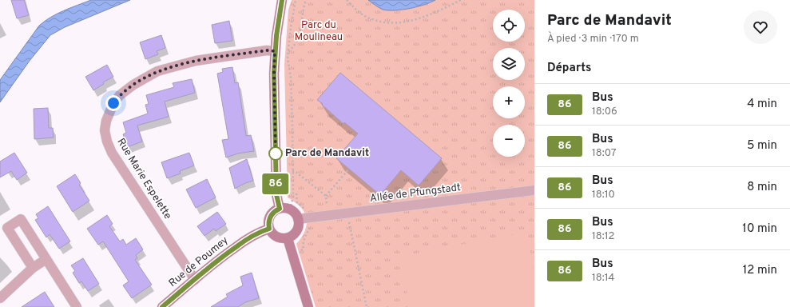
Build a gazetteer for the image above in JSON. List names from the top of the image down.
{
  "streets": {
    "street": ["Rue Marie Espelette", "Allée de Pfungstadt", "Rue de Poumey"]
  },
  "crossings": [
    ["Rue Marie Espelette", "Rue de Poumey"],
    ["Allée de Pfungstadt", "Rue de Poumey"]
  ],
  "parks": ["Parc du Moulineau"],
  "places": ["Parc de Mandavit"],
  "lines": ["bus line 86"],
  "page": {
    "on_map": "86",
    "heading": [
      ["Parc de Mandavit", "À pied · 3 min · 170 m"],
      "Départs"
    ],
    "map_buttons": ["+", "−"],
    "list": [
      {
        "mark": "86",
        "name": "Bus",
        "note": "18:06",
        "value": "4 min"
      },
      {
        "mark": "86",
        "name": "Bus",
        "note": "18:07",
        "value": "5 min"
      },
      {
        "mark": "86",
        "name": "Bus",
        "note": "18:10",
        "value": "8 min"
      },
      {
        "mark": "86",
        "name": "Bus",
        "note": "18:12",
        "value": "10 min"
      },
      {
        "mark": "86",
        "name": "Bus",
        "note": "18:14",
        "value": "12 min"
      }
    ]
  }
}
